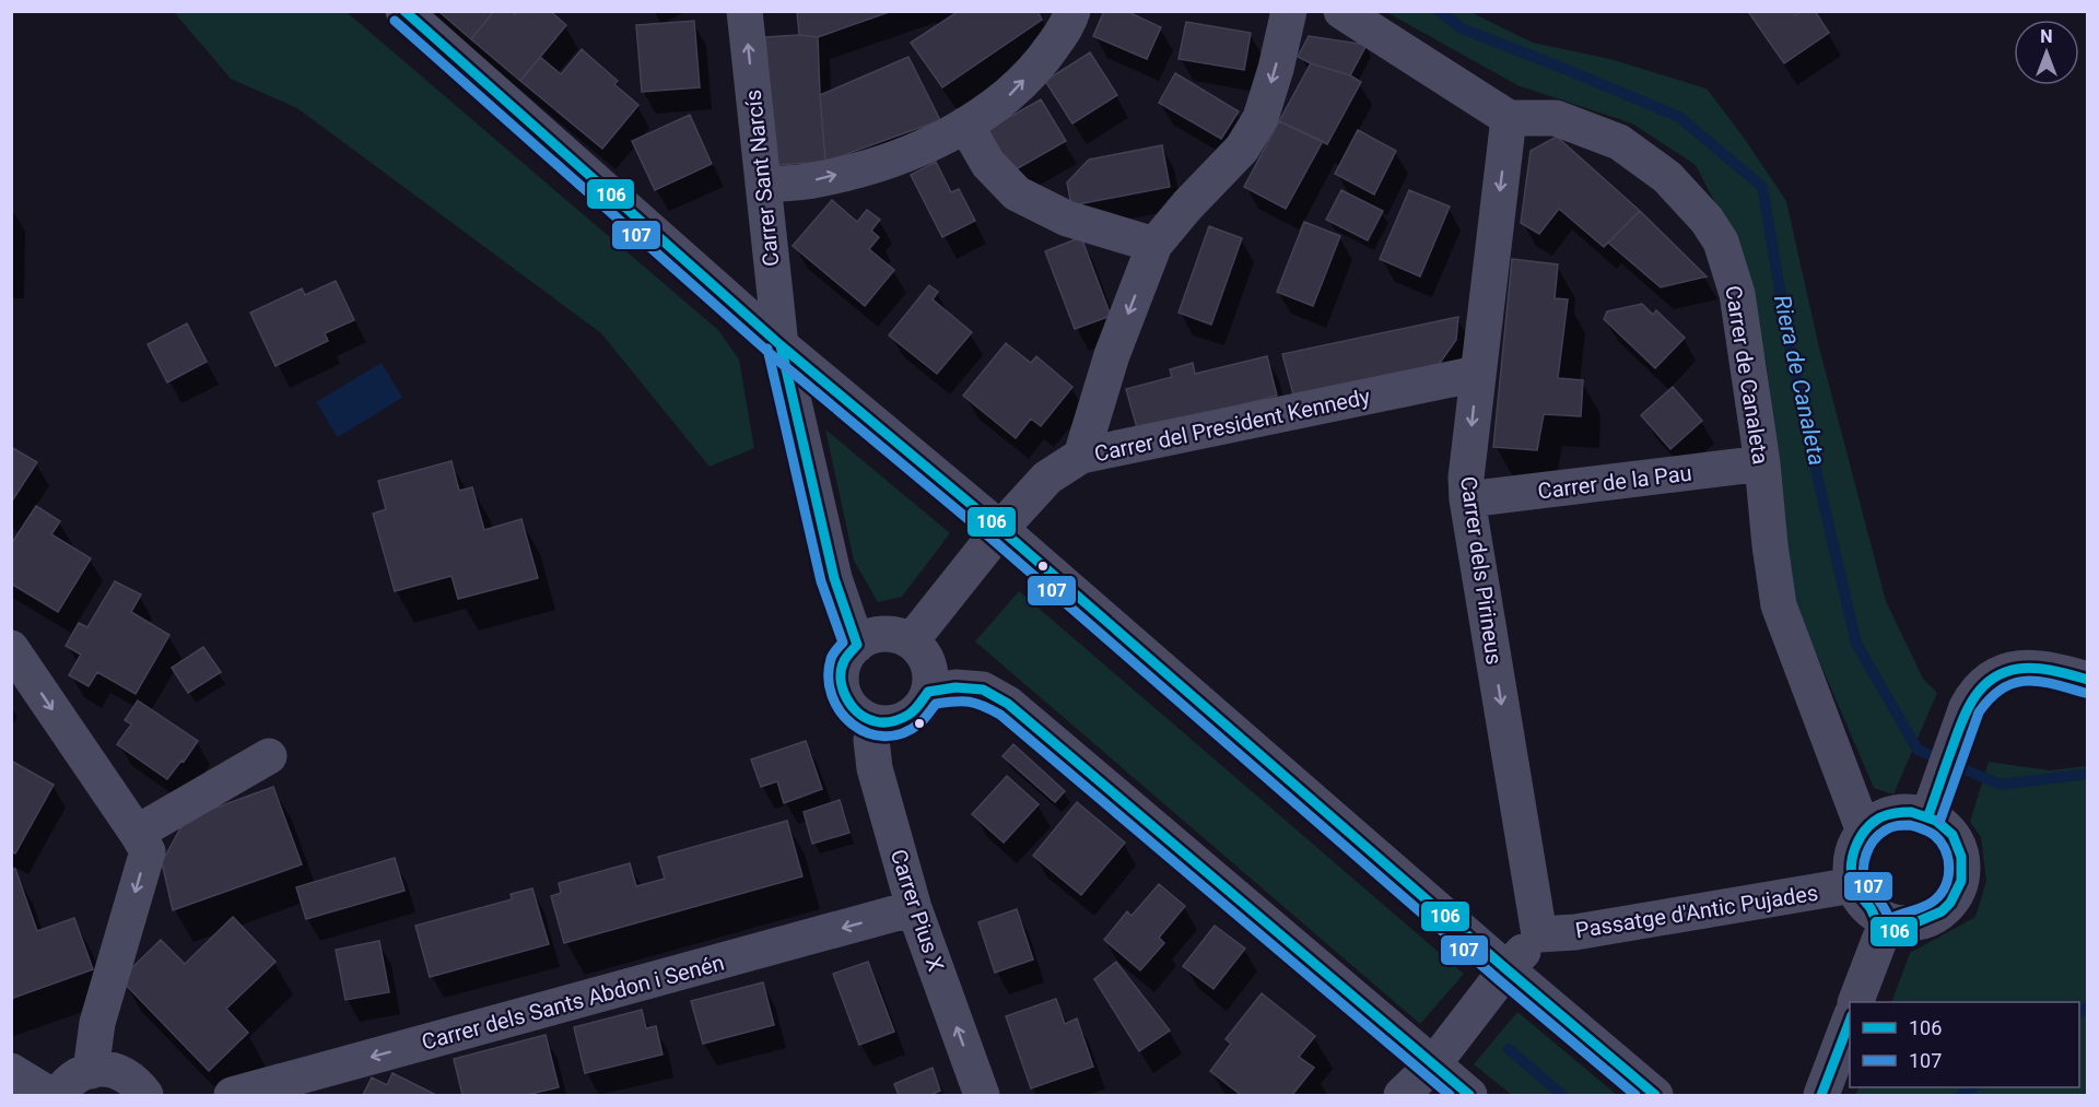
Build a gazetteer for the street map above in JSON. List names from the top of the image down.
{
  "streets": {
    "street": [
      "Carrer Sant Narcís",
      "Carrer de Canaleta",
      "Carrer del President Kennedy",
      "Carrer de la Pau",
      "Carrer dels Pirineus",
      "Carrer Pius X",
      "Passatge d'Antic Pujades",
      "Carrer dels Sants Abdon i Senén"
    ]
  },
  "crossings": [
    ["Carrer de Canaleta", "Carrer de la Pau"],
    ["Carrer de Canaleta", "Carrer dels Pirineus"],
    ["Carrer de Canaleta", "Passatge d'Antic Pujades"],
    ["Carrer del President Kennedy", "Carrer dels Pirineus"],
    ["Carrer del President Kennedy", "Carrer Pius X"],
    ["Carrer de la Pau", "Carrer dels Pirineus"],
    ["Carrer dels Pirineus", "Passatge d'Antic Pujades"],
    ["Carrer Pius X", "Carrer dels Sants Abdon i Senén"]
  ],
  "one_way": [
    "Carrer Sant Narcís",
    "Carrer dels Pirineus",
    "Carrer Pius X",
    "Carrer dels Sants Abdon i Senén"
  ],
  "water": ["Riera de Canaleta"],
  "lines": ["transit line 106", "transit line 107"],
  "legend": ["106", "107"],
  "north": "top"
}
